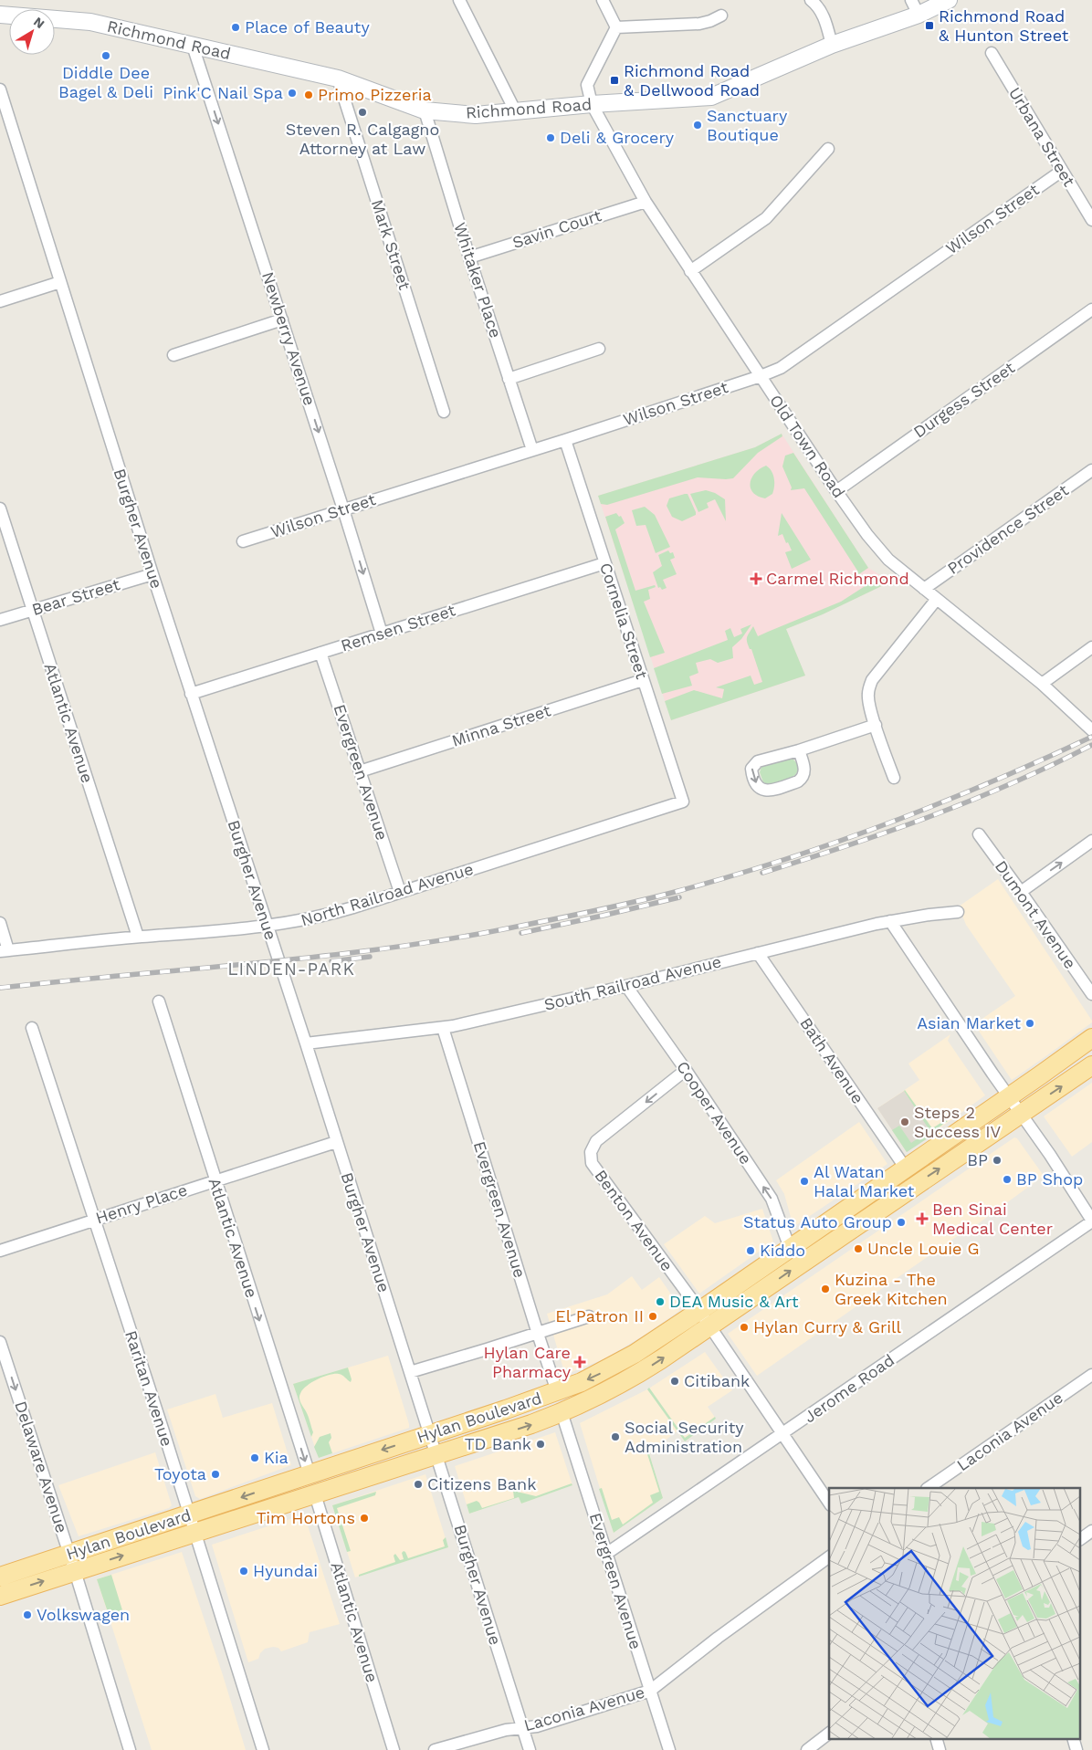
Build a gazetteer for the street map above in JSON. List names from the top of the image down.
{
  "streets": {
    "main road": ["Richmond Road", "Hylan Boulevard"],
    "street": [
      "Urbana Street",
      "Wilson Street",
      "Savin Court",
      "Mark Street",
      "Whitaker Place",
      "Newberry Avenue",
      "Durgess Street",
      "Old Town Road",
      "Burgher Avenue",
      "Providence Street",
      "Bear Street",
      "Cornelia Street",
      "Remsen Street",
      "Atlantic Avenue",
      "Minna Street",
      "Evergreen Avenue",
      "North Railroad Avenue",
      "Dumont Avenue",
      "South Railroad Avenue",
      "Bath Avenue",
      "Cooper Avenue",
      "Henry Place",
      "Benton Avenue",
      "Raritan Avenue",
      "Jerome Road",
      "Laconia Avenue",
      "Delaware Avenue"
    ]
  },
  "crossings": [
    ["Richmond Road", "Mark Street"],
    ["Richmond Road", "Whitaker Place"],
    ["Richmond Road", "Newberry Avenue"],
    ["Richmond Road", "Old Town Road"],
    ["Urbana Street", "Wilson Street"],
    ["Wilson Street", "Whitaker Place"],
    ["Wilson Street", "Newberry Avenue"],
    ["Wilson Street", "Old Town Road"],
    ["Wilson Street", "Cornelia Street"],
    ["Savin Court", "Whitaker Place"],
    ["Savin Court", "Old Town Road"],
    ["Newberry Avenue", "Remsen Street"],
    ["Durgess Street", "Old Town Road"],
    ["Old Town Road", "Providence Street"],
    ["Burgher Avenue", "Bear Street"],
    ["Burgher Avenue", "Remsen Street"],
    ["Burgher Avenue", "North Railroad Avenue"],
    ["Burgher Avenue", "South Railroad Avenue"],
    ["Burgher Avenue", "Henry Place"],
    ["Burgher Avenue", "Hylan Boulevard"],
    ["Burgher Avenue", "Laconia Avenue"],
    ["Bear Street", "Atlantic Avenue"],
    ["Cornelia Street", "Remsen Street"],
    ["Cornelia Street", "Minna Street"],
    ["Cornelia Street", "North Railroad Avenue"],
    ["Remsen Street", "Evergreen Avenue"],
    ["Atlantic Avenue", "North Railroad Avenue"],
    ["Atlantic Avenue", "Henry Place"],
    ["Atlantic Avenue", "Hylan Boulevard"],
    ["Minna Street", "Evergreen Avenue"],
    ["Evergreen Avenue", "North Railroad Avenue"],
    ["Evergreen Avenue", "South Railroad Avenue"],
    ["Evergreen Avenue", "Jerome Road"],
    ["Evergreen Avenue", "Hylan Boulevard"],
    ["Evergreen Avenue", "Laconia Avenue"],
    ["South Railroad Avenue", "Bath Avenue"],
    ["South Railroad Avenue", "Cooper Avenue"],
    ["Bath Avenue", "Hylan Boulevard"],
    ["Cooper Avenue", "Benton Avenue"],
    ["Cooper Avenue", "Hylan Boulevard"],
    ["Henry Place", "Raritan Avenue"],
    ["Benton Avenue", "Jerome Road"],
    ["Benton Avenue", "Hylan Boulevard"],
    ["Raritan Avenue", "Hylan Boulevard"],
    ["Hylan Boulevard", "Delaware Avenue"]
  ],
  "one_way": ["Newberry Avenue", "Cooper Avenue", "Delaware Avenue"],
  "districts": ["LINDEN-PARK"],
  "places": {
    "transit": ["Richmond Road & Hunton Street", "Richmond Road & Dellwood Road"],
    "other": [
      "Place of Beauty",
      "Diddle Dee Bagel & Deli",
      "Pink'C Nail Spa",
      "Primo Pizzeria",
      "Steven R. Calgagno Attorney at Law",
      "Sanctuary Boutique",
      "Deli & Grocery",
      "Asian Market",
      "Steps 2 Success IV",
      "BP",
      "BP Shop",
      "Al Watan Halal Market",
      "Status Auto Group",
      "Uncle Louie G",
      "Kiddo",
      "Kuzina - The Greek Kitchen",
      "DEA Music & Art",
      "El Patron II",
      "Hylan Curry & Grill",
      "Citibank",
      "Social Security Administration",
      "TD Bank",
      "Kia",
      "Toyota",
      "Citizens Bank",
      "Tim Hortons",
      "Hyundai",
      "Volkswagen"
    ],
    "health": ["Carmel Richmond", "Ben Sinai Medical Center", "Hylan Care Pharmacy"]
  },
  "north": "top right"
}
